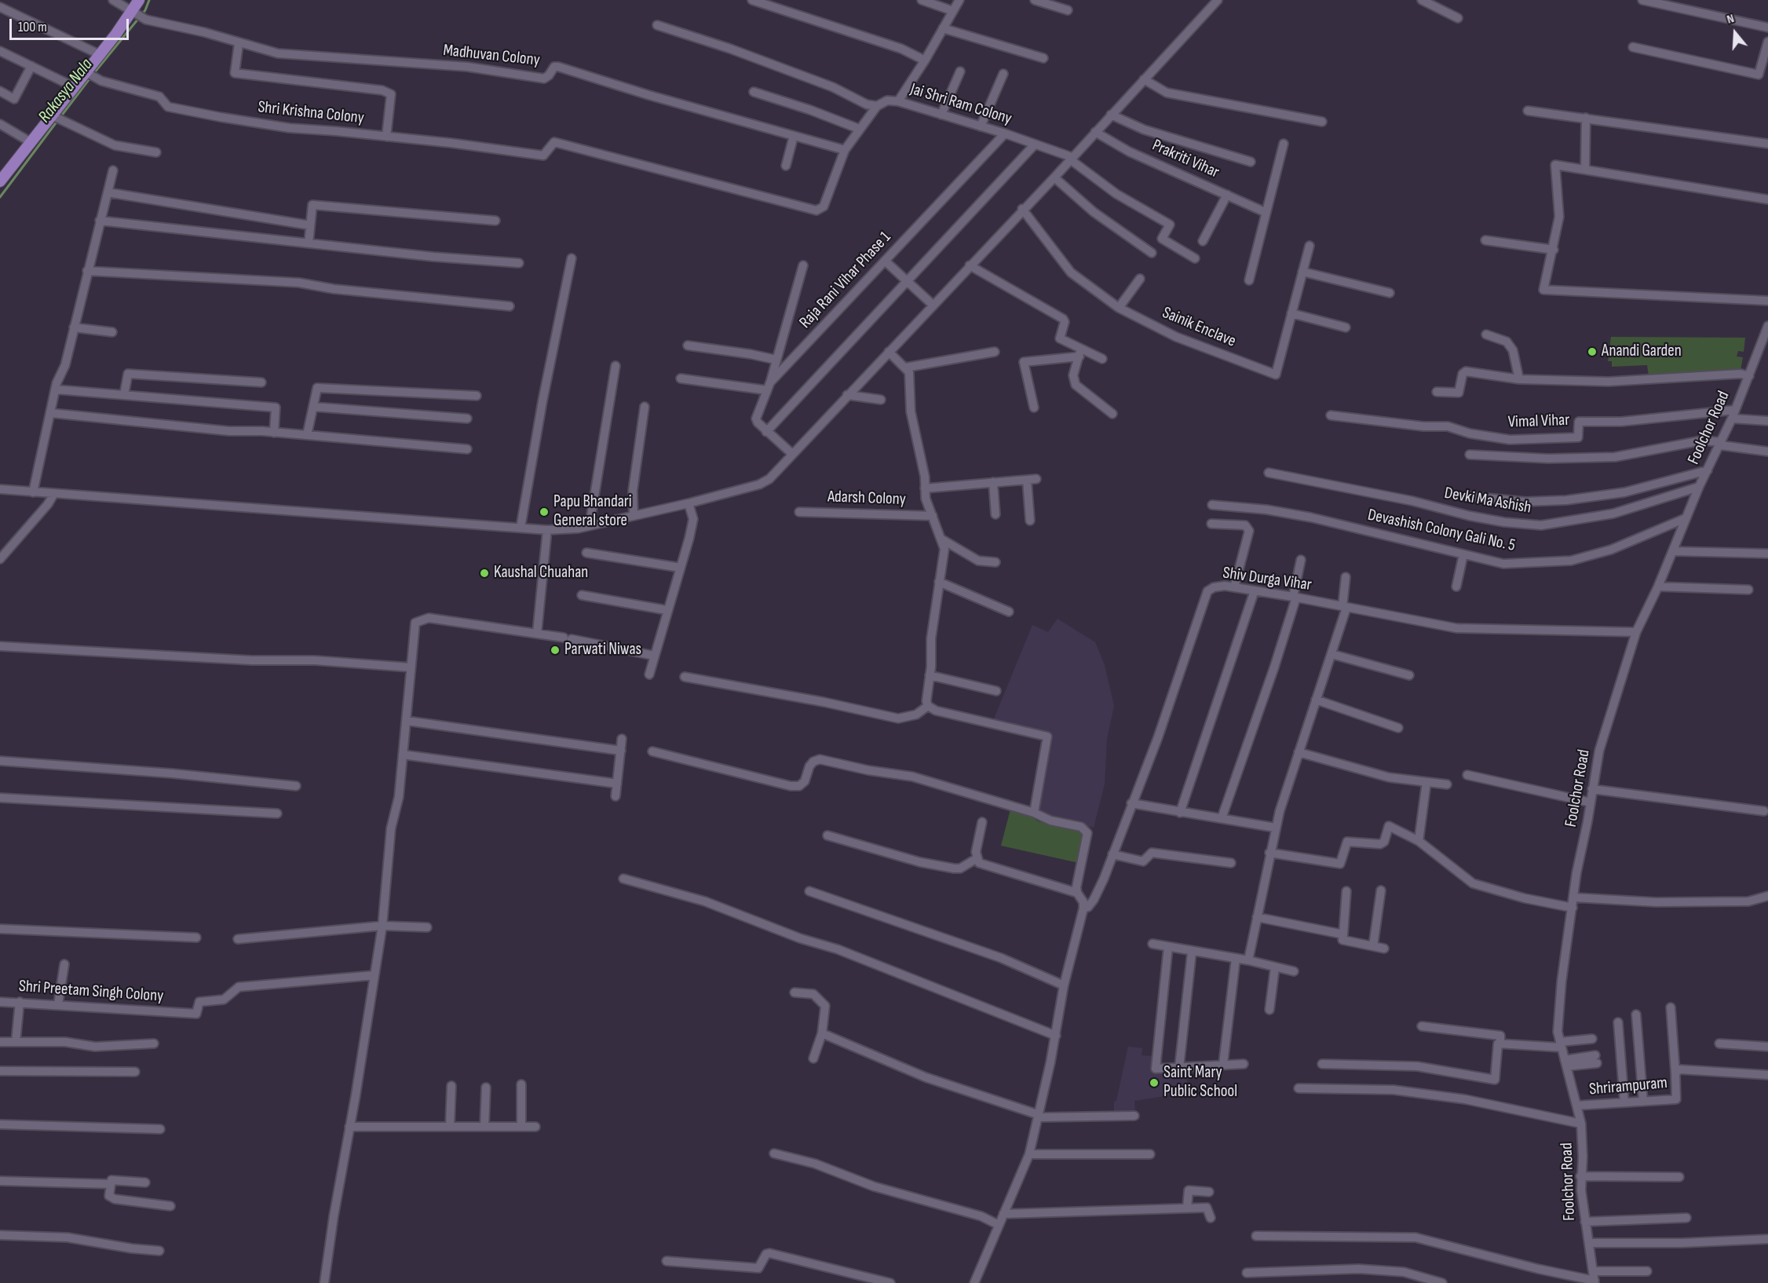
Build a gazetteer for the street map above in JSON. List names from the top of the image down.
{
  "streets": {
    "street": [
      "Madhuvan Colony",
      "Jai Shri Ram Colony",
      "Shri Krishna Colony",
      "Prakriti Vihar",
      "Raja Rani Vihar Phase 1",
      "Sainik Enclave",
      "Vimal Vihar",
      "Foolchor Road",
      "Adarsh Colony",
      "Devki Ma Ashish",
      "Devashish Colony Gali No. 5",
      "Shiv Durga Vihar",
      "Shri Preetam Singh Colony",
      "Shrirampuram"
    ]
  },
  "crossings": [
    ["Madhuvan Colony", "Shri Krishna Colony"],
    ["Jai Shri Ram Colony", "Raja Rani Vihar Phase 1"],
    ["Vimal Vihar", "Foolchor Road"],
    ["Foolchor Road", "Devki Ma Ashish"],
    ["Foolchor Road", "Devashish Colony Gali No. 5"],
    ["Foolchor Road", "Shiv Durga Vihar"],
    ["Foolchor Road", "Shrirampuram"]
  ],
  "water": ["Rakasya Nala"],
  "places": [
    "Anandi Garden",
    "Papu Bhandari General store",
    "Kaushal Chuahan",
    "Parwati Niwas",
    "Saint Mary Public School"
  ],
  "scale_bar": "100 m",
  "north": "top"
}
